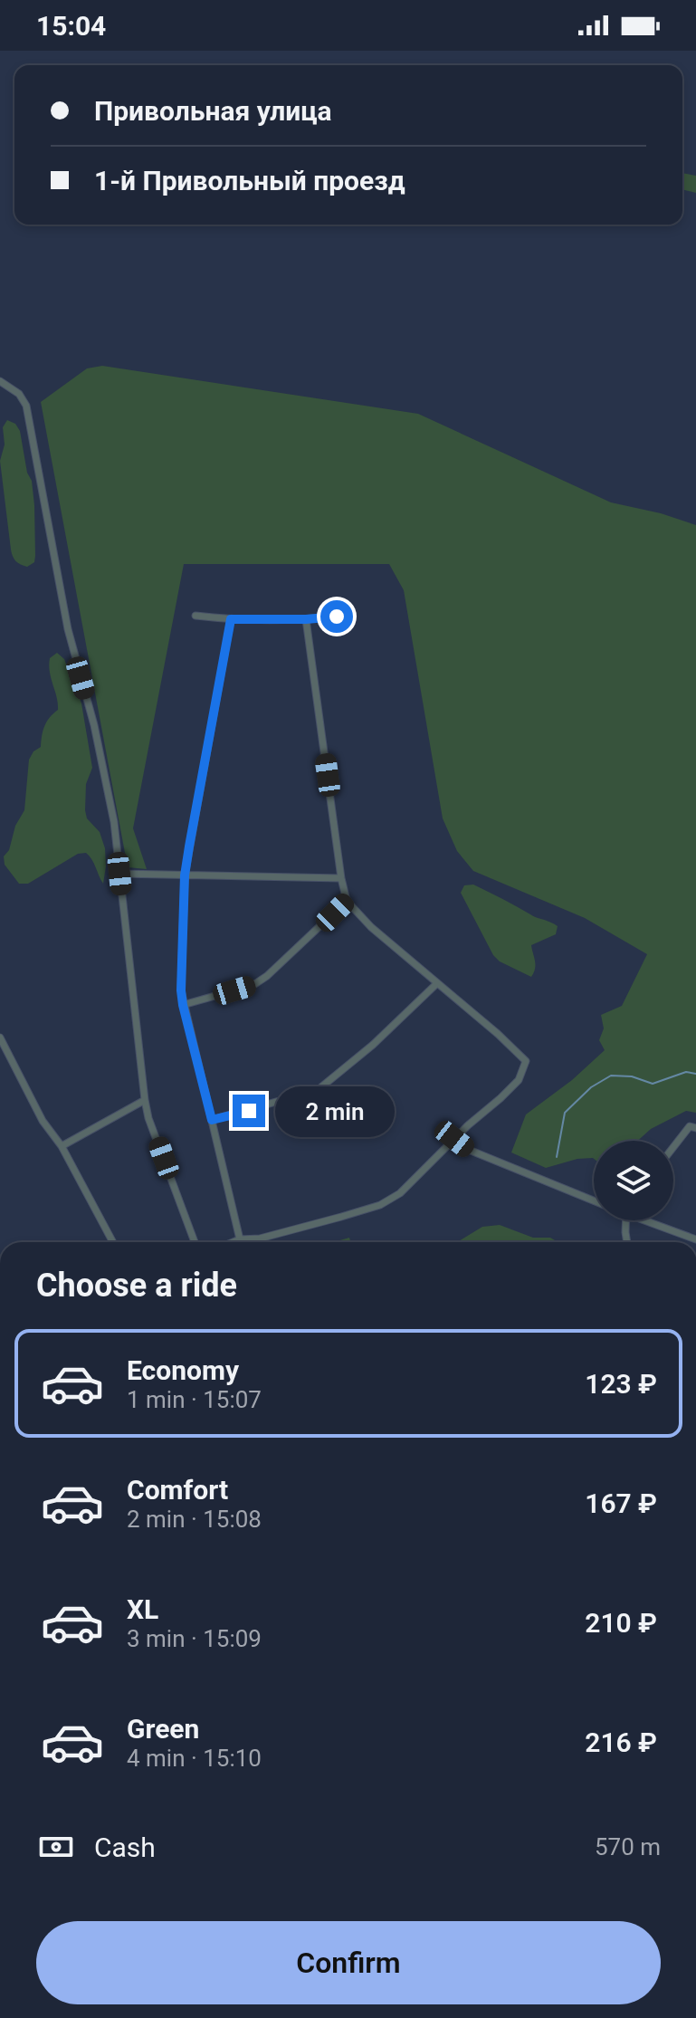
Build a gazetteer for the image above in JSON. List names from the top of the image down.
{
  "page": {
    "status": "15:04",
    "banner": ["Привольная улица", "1-й Привольный проезд"],
    "bubble": "2 min",
    "heading": "Choose a ride",
    "list": [
      {
        "name": "Economy",
        "note": "1 min · 15:07",
        "value": "123 ₽"
      },
      {
        "name": "Comfort",
        "note": "2 min · 15:08",
        "value": "167 ₽"
      },
      {
        "name": "XL",
        "note": "3 min · 15:09",
        "value": "210 ₽"
      },
      {
        "name": "Green",
        "note": "4 min · 15:10",
        "value": "216 ₽"
      }
    ],
    "pay": ["Cash", "570 m"],
    "buttons": "Confirm"
  }
}
